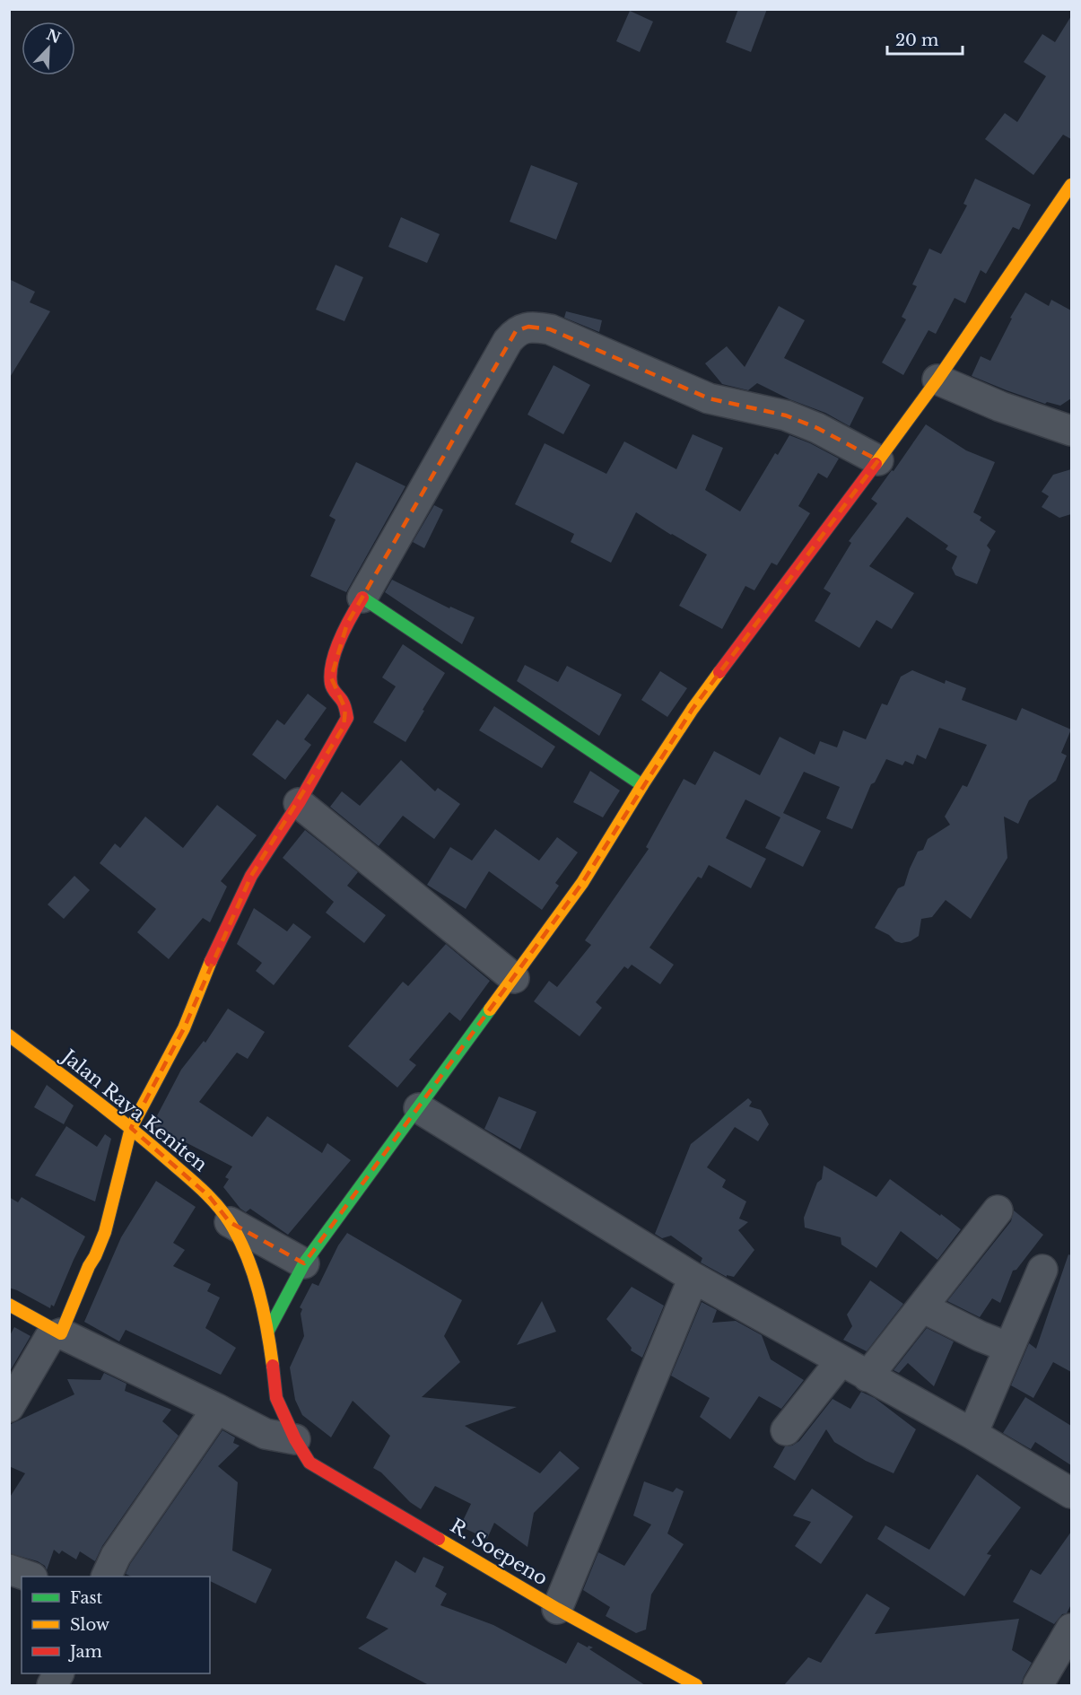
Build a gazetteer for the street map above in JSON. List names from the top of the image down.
{
  "streets": {
    "street": ["Jalan Raya Keniten", "R. Soepeno"]
  },
  "crossings": [
    ["Jalan Raya Keniten", "R. Soepeno"]
  ],
  "legend": ["Fast", "Slow", "Jam"],
  "scale_bar": "20 m",
  "north": "top right"
}
